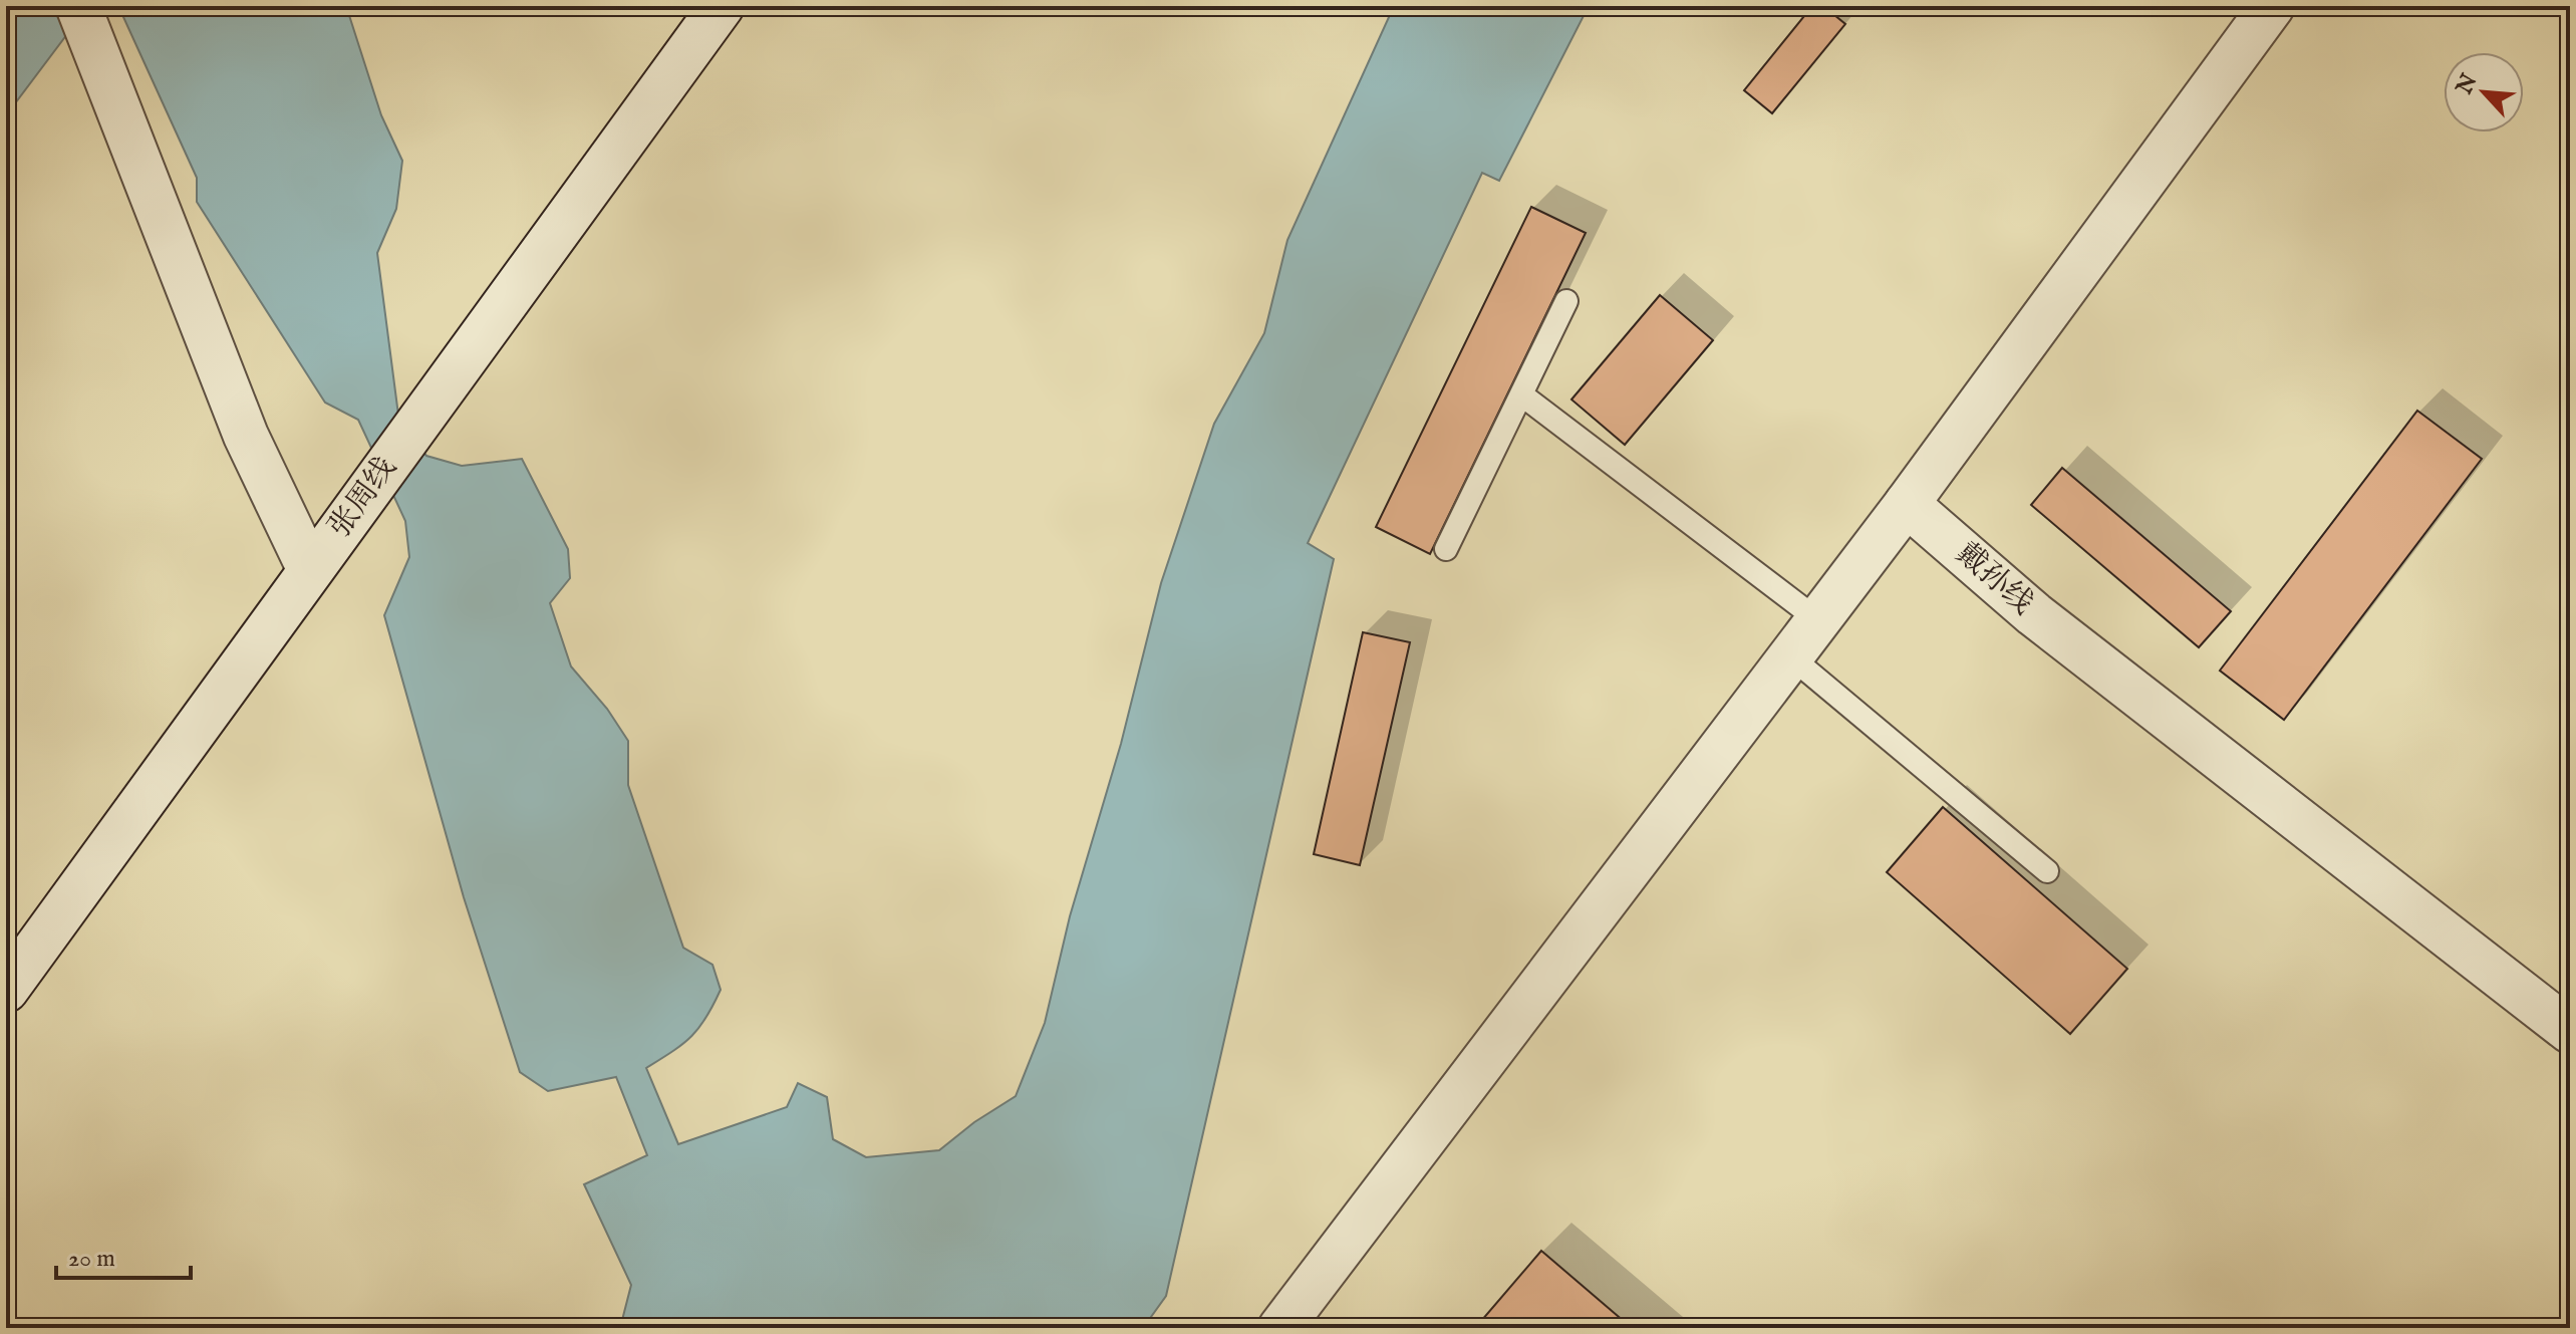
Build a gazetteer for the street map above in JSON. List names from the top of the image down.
{
  "streets": {
    "street": ["张周线", "戴孙线"]
  },
  "scale_bar": "20 m",
  "north": "top left"
}
